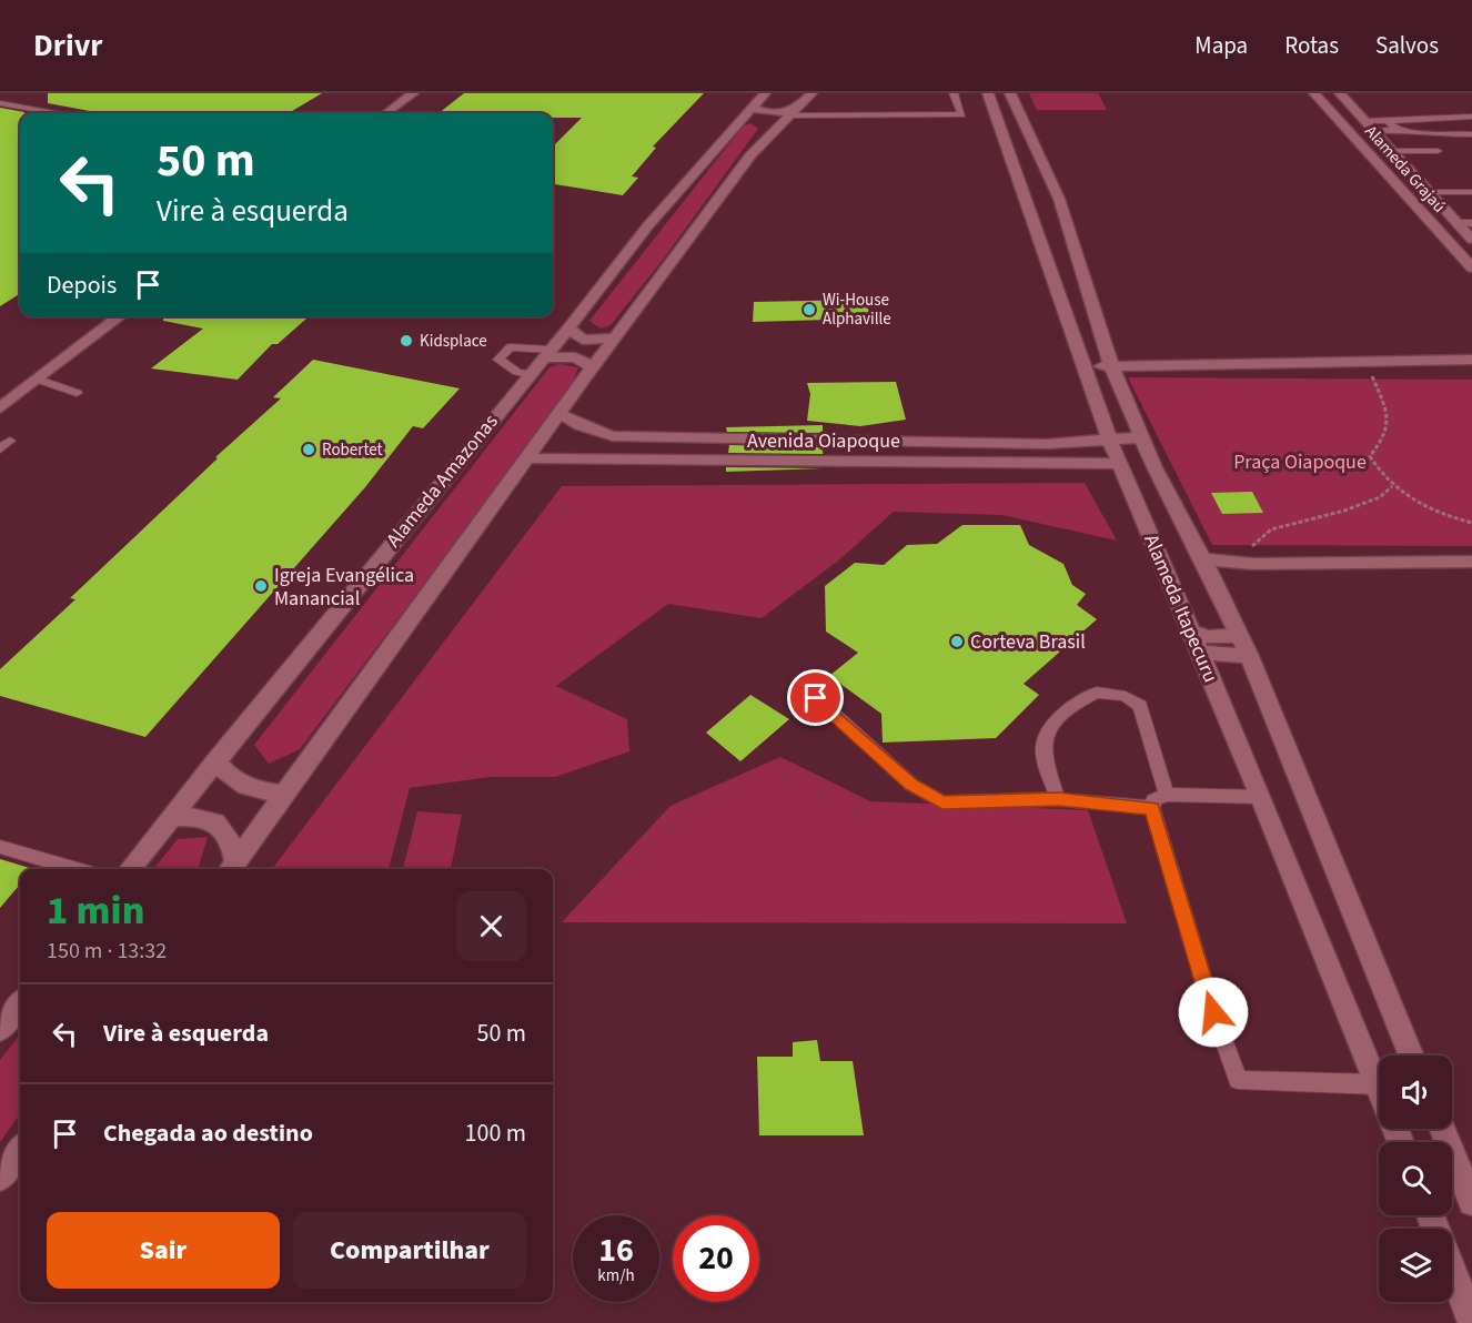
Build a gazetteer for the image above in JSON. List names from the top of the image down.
{
  "streets": {
    "street": [
      "Alameda Grajaú",
      "Avenida Oiapoque",
      "Alameda Amazonas",
      "Alameda Itapecuru"
    ]
  },
  "crossings": [
    ["Avenida Oiapoque", "Alameda Itapecuru"]
  ],
  "parks": ["Praça Oiapoque"],
  "places": [
    "Wi-House Alphaville",
    "Kidsplace",
    "Robertet",
    "Igreja Evangélica Manancial",
    "Corteva Brasil"
  ],
  "page": {
    "header": "Drivr",
    "nav": ["Mapa", "Rotas", "Salvos"],
    "turn": ["50 m", "Vire à esquerda"],
    "then": "Depois",
    "heading": ["1 min", "150 m · 13:32"],
    "list": [
      {
        "name": "Vire à esquerda",
        "value": "50 m"
      },
      {
        "name": "Chegada ao destino",
        "value": "100 m"
      }
    ],
    "buttons": ["Sair", "Compartilhar"],
    "speed": "16 km/h",
    "limit": "20"
  }
}
